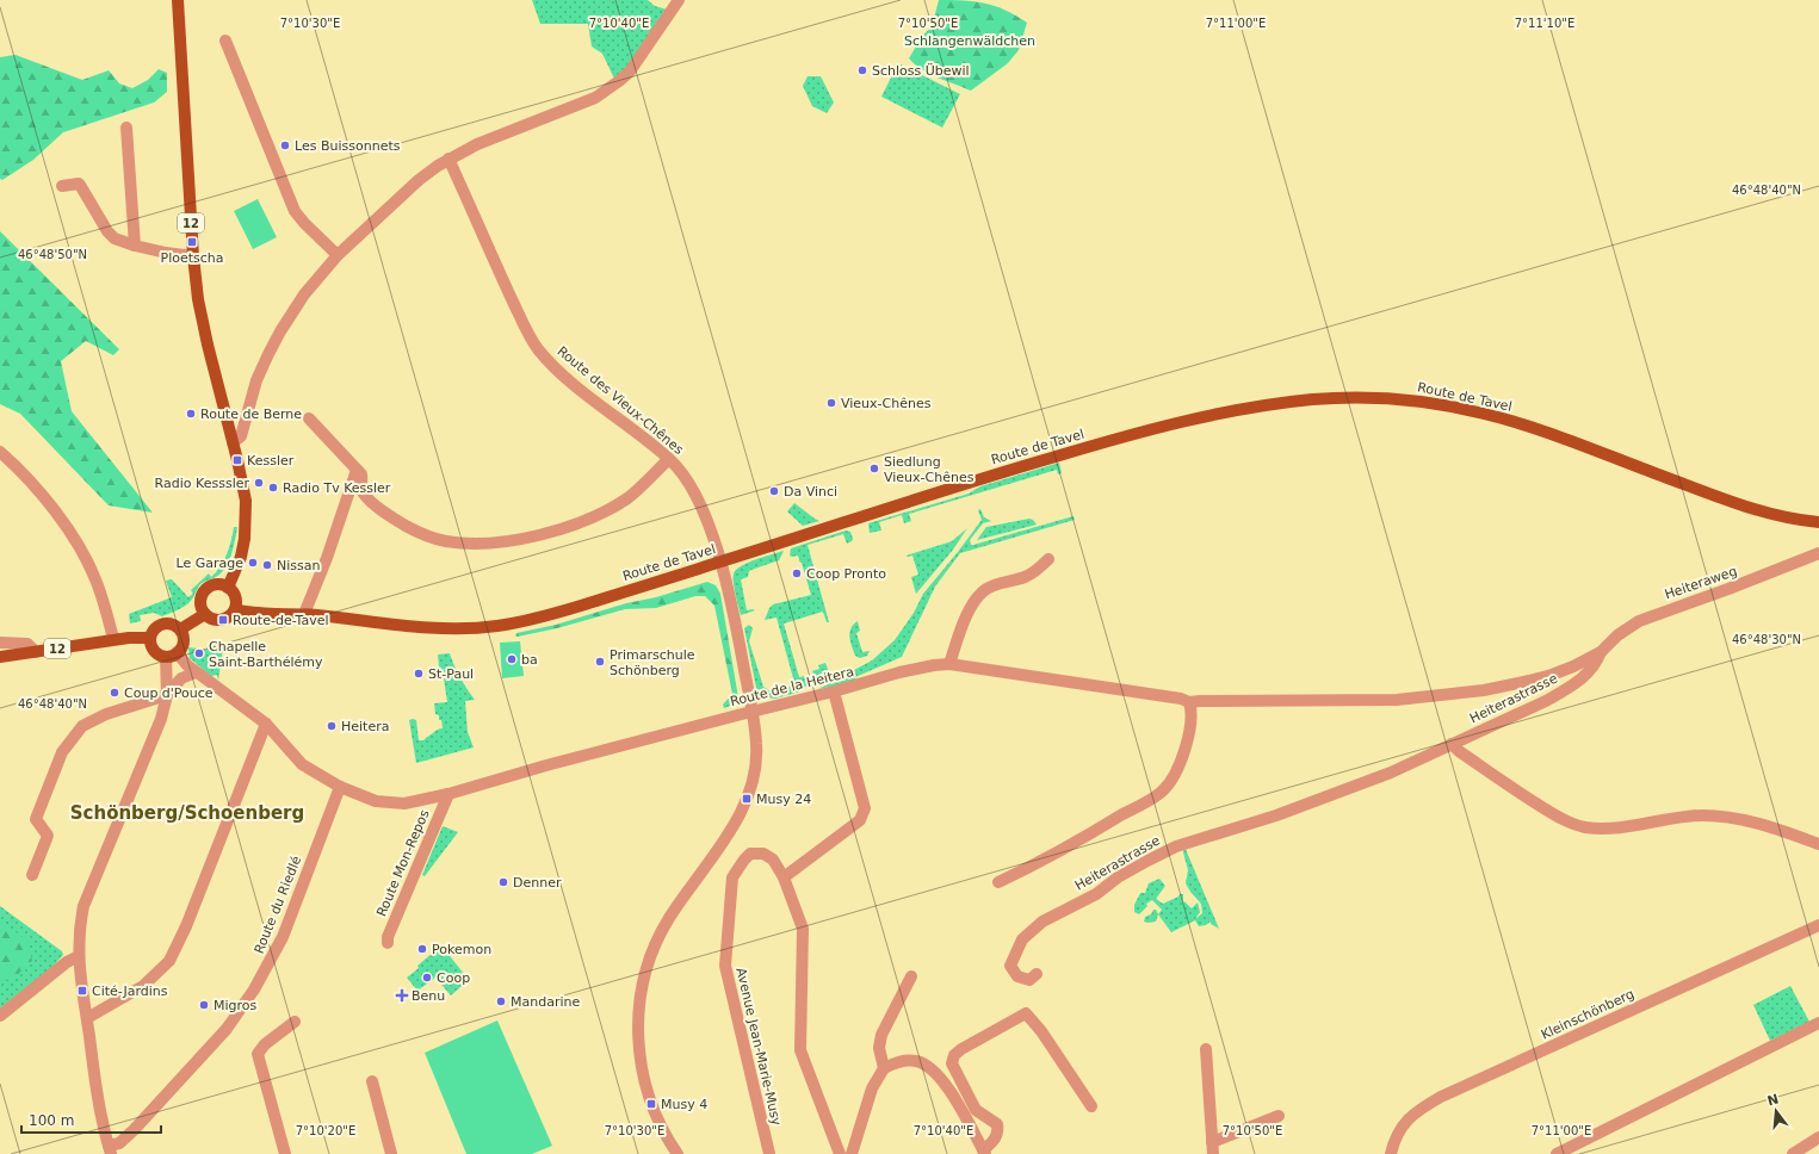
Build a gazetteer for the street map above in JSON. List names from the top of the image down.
{
  "streets": {
    "main road": ["12", "Route de Tavel"],
    "street": [
      "Route des Vieux-Chênes",
      "Heiteraweg",
      "Route de la Heitera",
      "Heiterastrasse",
      "Route Mon-Repos",
      "Route du Riedlé",
      "Kleinschönberg",
      "Avenue Jean-Marie-Musy"
    ]
  },
  "crossings": [
    ["12", "Route de Tavel"],
    ["12", "Route de la Heitera"],
    ["Route de Tavel", "Route des Vieux-Chênes"],
    ["Heiteraweg", "Heiterastrasse"],
    ["Route de la Heitera", "Heiterastrasse"],
    ["Route de la Heitera", "Route Mon-Repos"],
    ["Route de la Heitera", "Route du Riedlé"]
  ],
  "districts": ["Schönberg/Schoenberg"],
  "parks": ["Schlangenwäldchen"],
  "places": {
    "other": [
      "Schloss Übewil",
      "Les Buissonnets",
      "Vieux-Chênes",
      "Route de Berne",
      "Siedlung Vieux-Chênes",
      "Radio Kesssler",
      "Radio Tv Kessler",
      "Da Vinci",
      "Le Garage",
      "Nissan",
      "Coop Pronto",
      "Chapelle Saint-Barthélémy",
      "ba",
      "Primarschule Schönberg",
      "St-Paul",
      "Coup d'Pouce",
      "Heitera",
      "Denner",
      "Pokemon",
      "Coop",
      "Mandarine",
      "Migros"
    ],
    "transit": [
      "Ploetscha",
      "Kessler",
      "Route-de-Tavel",
      "Musy 24",
      "Cité-Jardins",
      "Musy 4"
    ],
    "health": ["Benu"]
  },
  "scale_bar": "100 m",
  "north": "top",
  "coordinates": [
    "7°10'30\"E",
    "7°10'40\"E",
    "7°10'50\"E",
    "7°11'00\"E",
    "7°11'10\"E",
    "46°48'40\"N",
    "46°48'50\"N",
    "46°48'30\"N",
    "7°10'20\"E"
  ]
}
